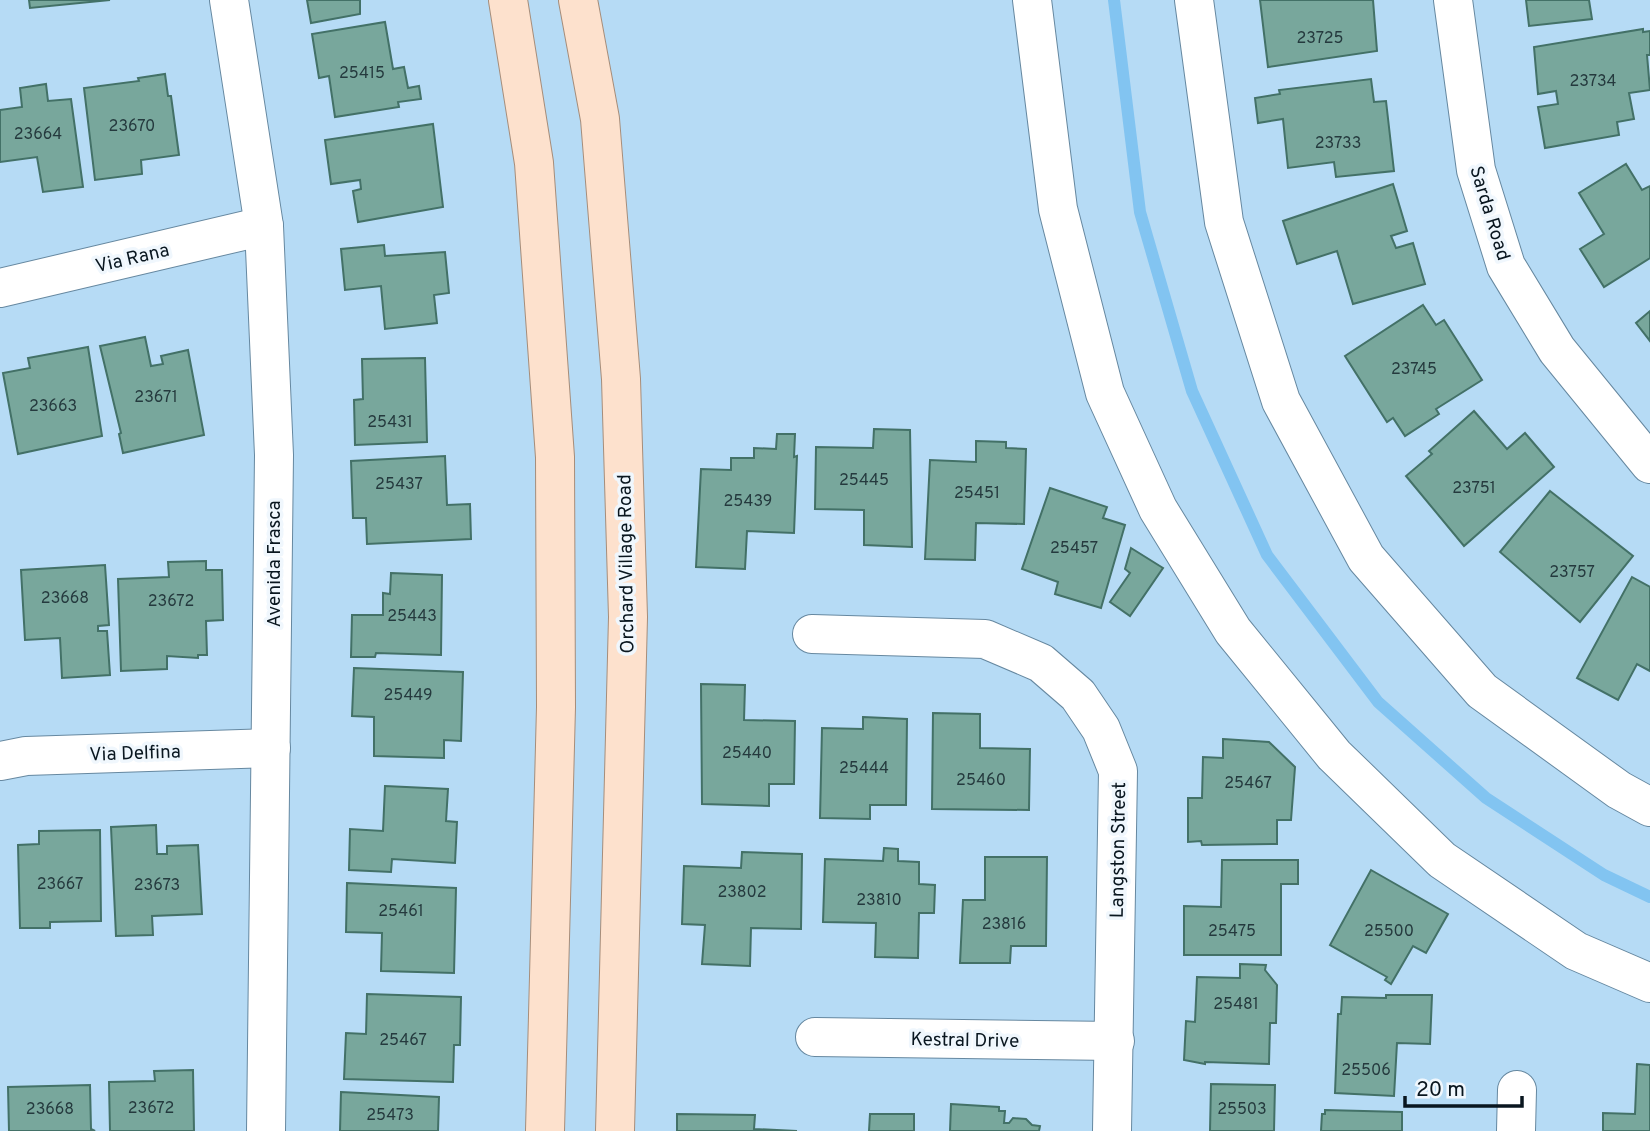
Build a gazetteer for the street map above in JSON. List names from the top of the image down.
{
  "streets": {
    "main road": ["Orchard Village Road"],
    "street": [
      "Sarda Road",
      "Via Rana",
      "Avenida Frasca",
      "Via Delfina",
      "Langston Street",
      "Kestral Drive"
    ]
  },
  "crossings": [
    ["Via Rana", "Avenida Frasca"],
    ["Avenida Frasca", "Via Delfina"],
    ["Langston Street", "Kestral Drive"]
  ],
  "house_numbers": [
    "23725",
    "25415",
    "23734",
    "23670",
    "23664",
    "23733",
    "23745",
    "23671",
    "23663",
    "25431",
    "25445",
    "25437",
    "23751",
    "25451",
    "25439",
    "25457",
    "23757",
    "23668",
    "23672",
    "25443",
    "25449",
    "25440",
    "25444",
    "25460",
    "25467",
    "23667",
    "23673",
    "23802",
    "23810",
    "25461",
    "23816",
    "25475",
    "25500",
    "25481",
    "25467",
    "25506",
    "23672",
    "23668",
    "25503",
    "25473"
  ],
  "scale_bar": "20 m"
}
